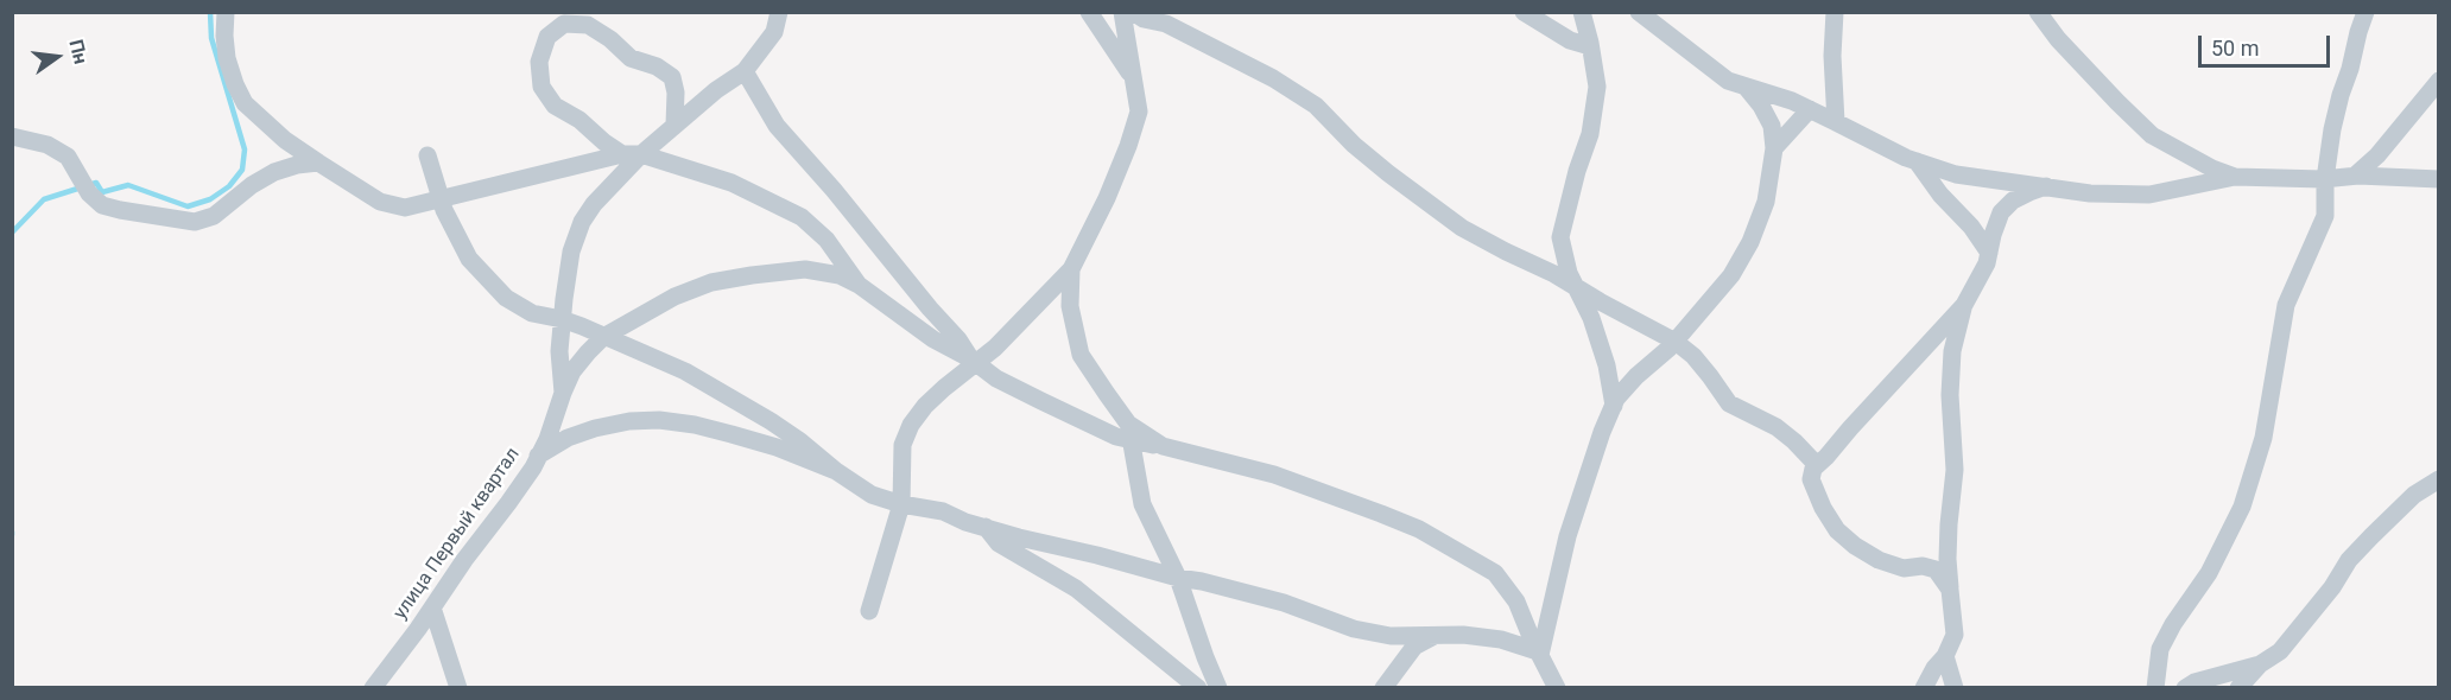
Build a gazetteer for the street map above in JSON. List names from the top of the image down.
{
  "streets": {
    "street": ["улица Первый квартал"]
  },
  "scale_bar": "50 m",
  "north": "right"
}
